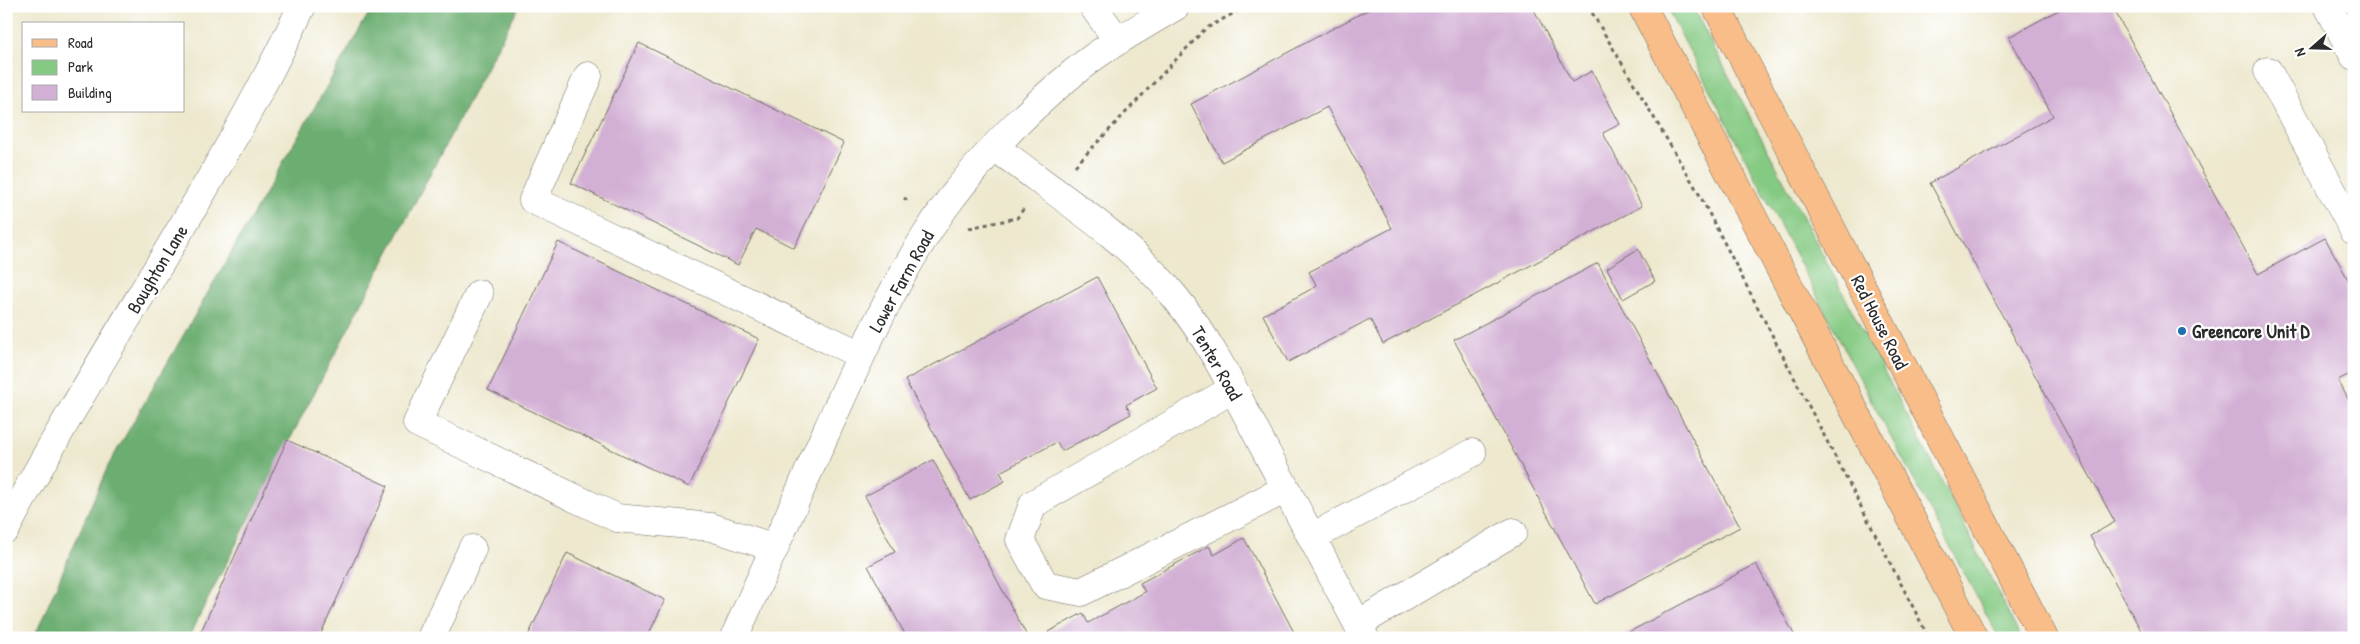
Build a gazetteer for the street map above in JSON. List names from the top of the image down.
{
  "streets": {
    "main road": ["Red House Road"],
    "street": ["Boughton Lane", "Lower Farm Road", "Tenter Road"]
  },
  "crossings": [
    ["Lower Farm Road", "Tenter Road"]
  ],
  "places": ["Greencore Unit D"],
  "legend": ["Road", "Park", "Building"],
  "north": "left"
}
